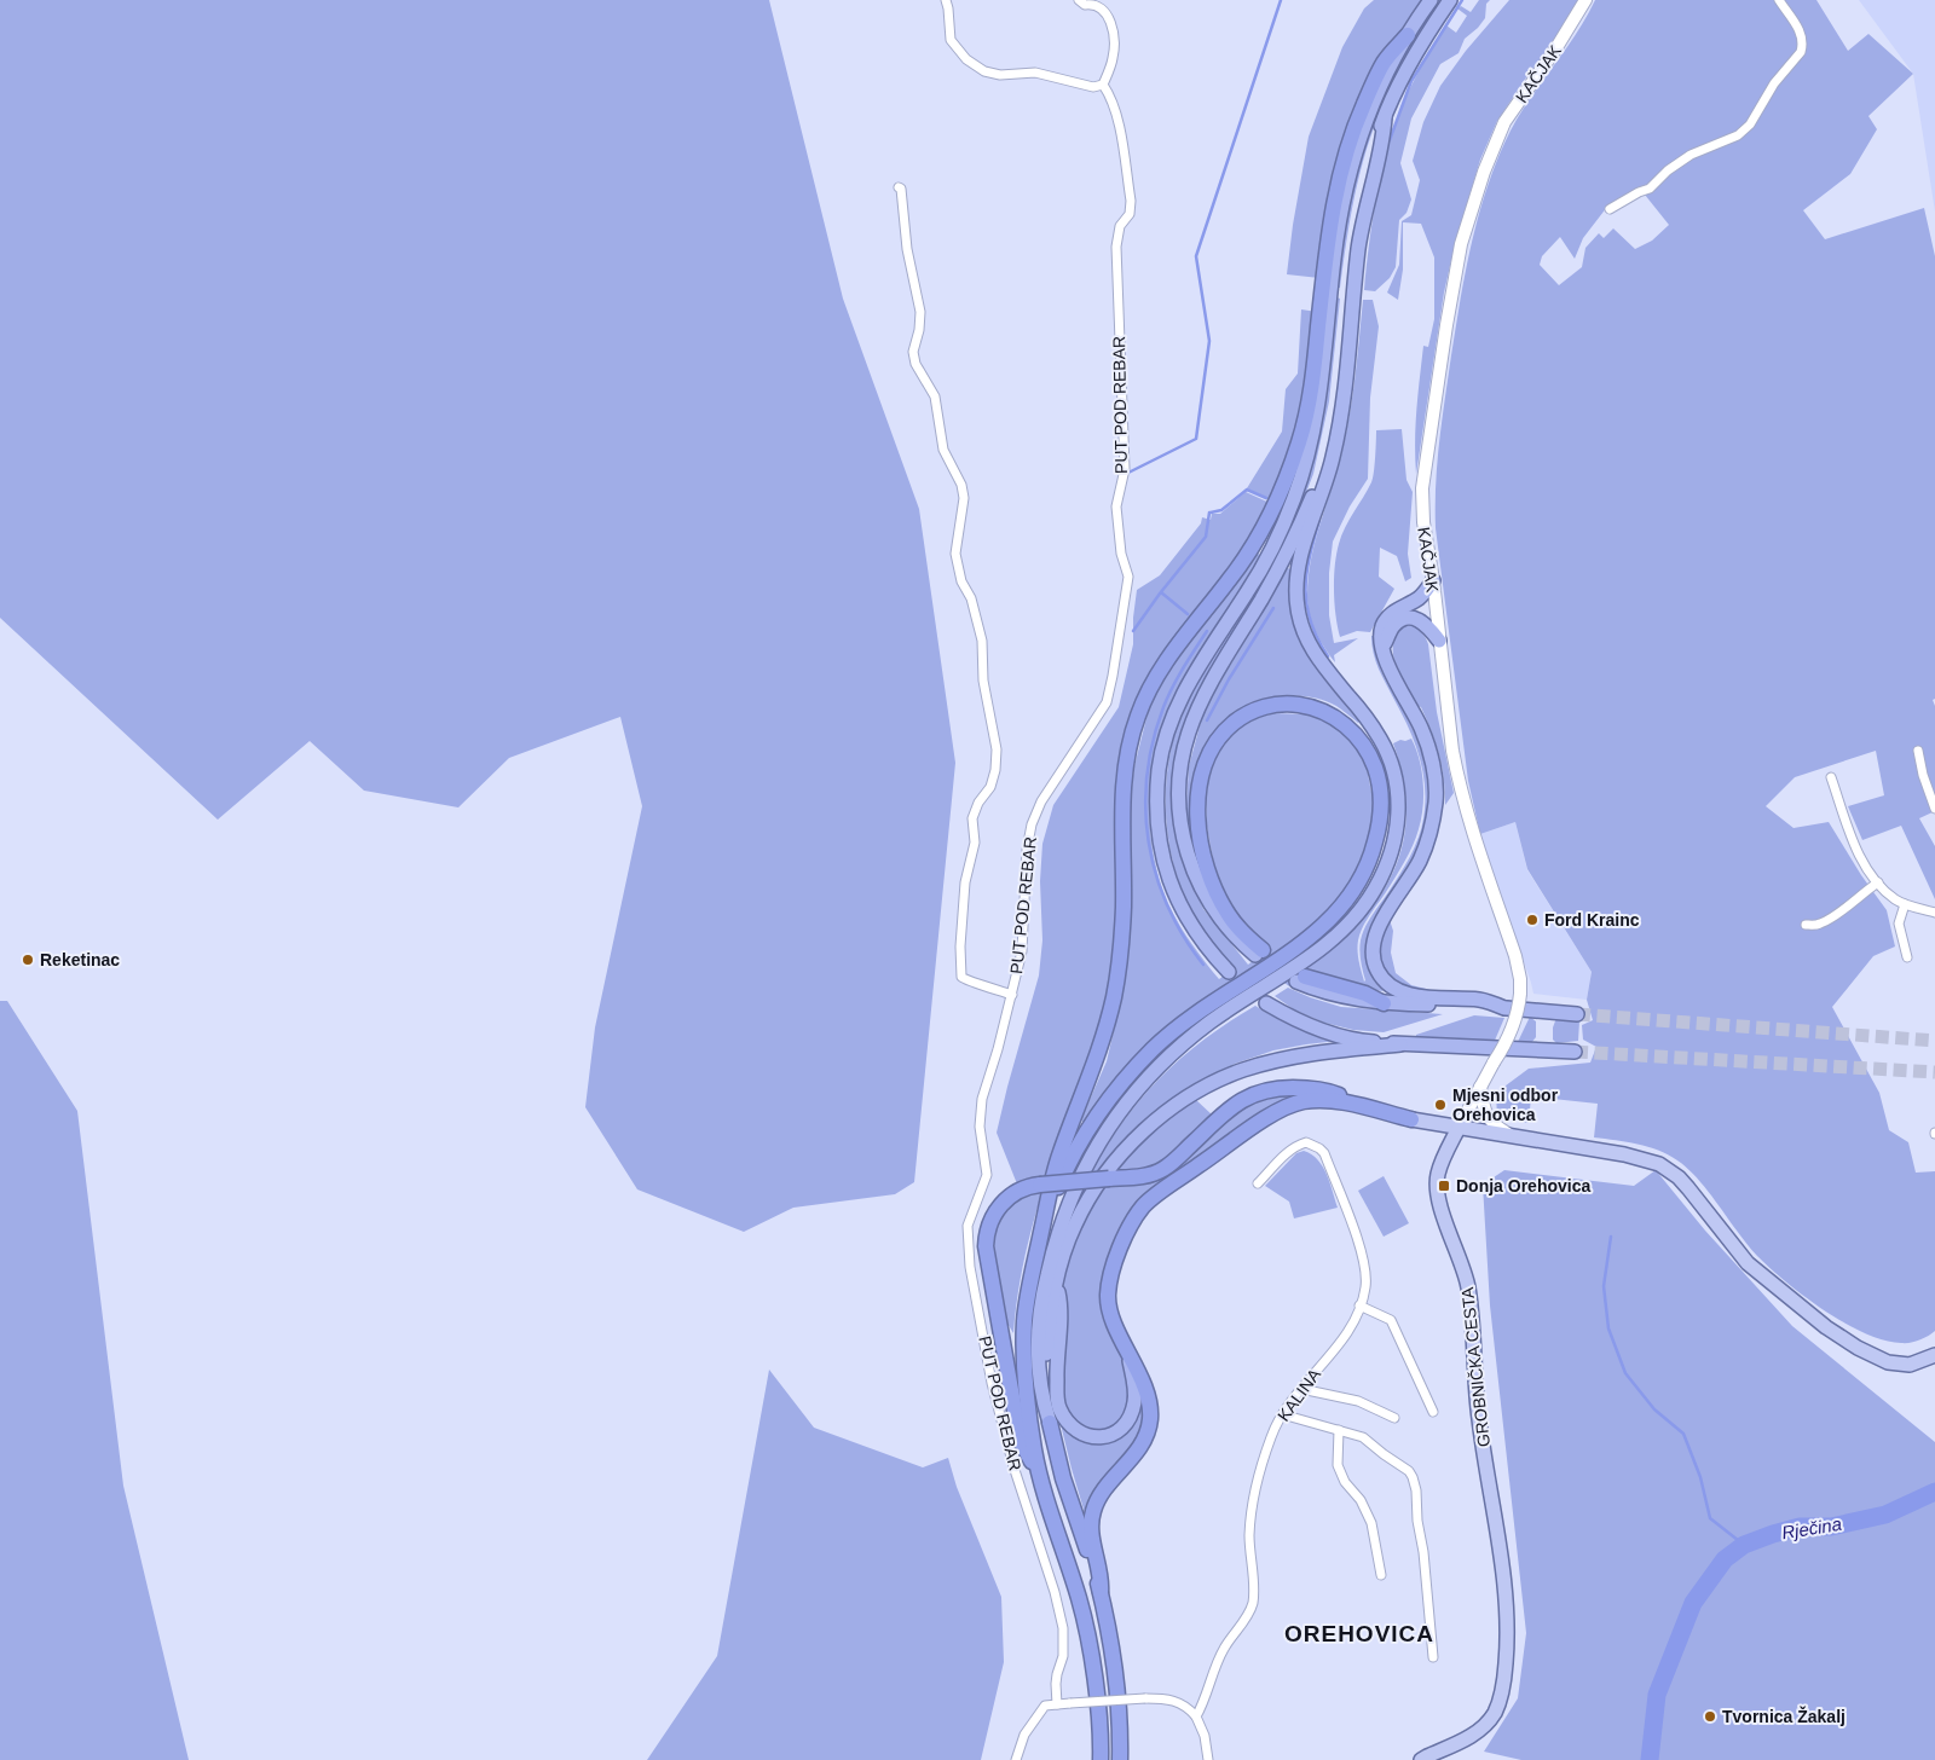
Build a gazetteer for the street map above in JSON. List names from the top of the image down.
{
  "streets": {
    "main road": ["KAČJAK", "GROBNIČKA CESTA"],
    "street": ["PUT POD REBAR", "KALINA"]
  },
  "crossings": [
    ["KAČJAK", "GROBNIČKA CESTA"]
  ],
  "districts": ["OREHOVICA"],
  "water": ["Rječina"],
  "places": {
    "other": [
      "Ford Krainc",
      "Reketinac",
      "Mjesni odbor Orehovica",
      "Tvornica Žakalj"
    ],
    "transit": ["Donja Orehovica"]
  }
}
